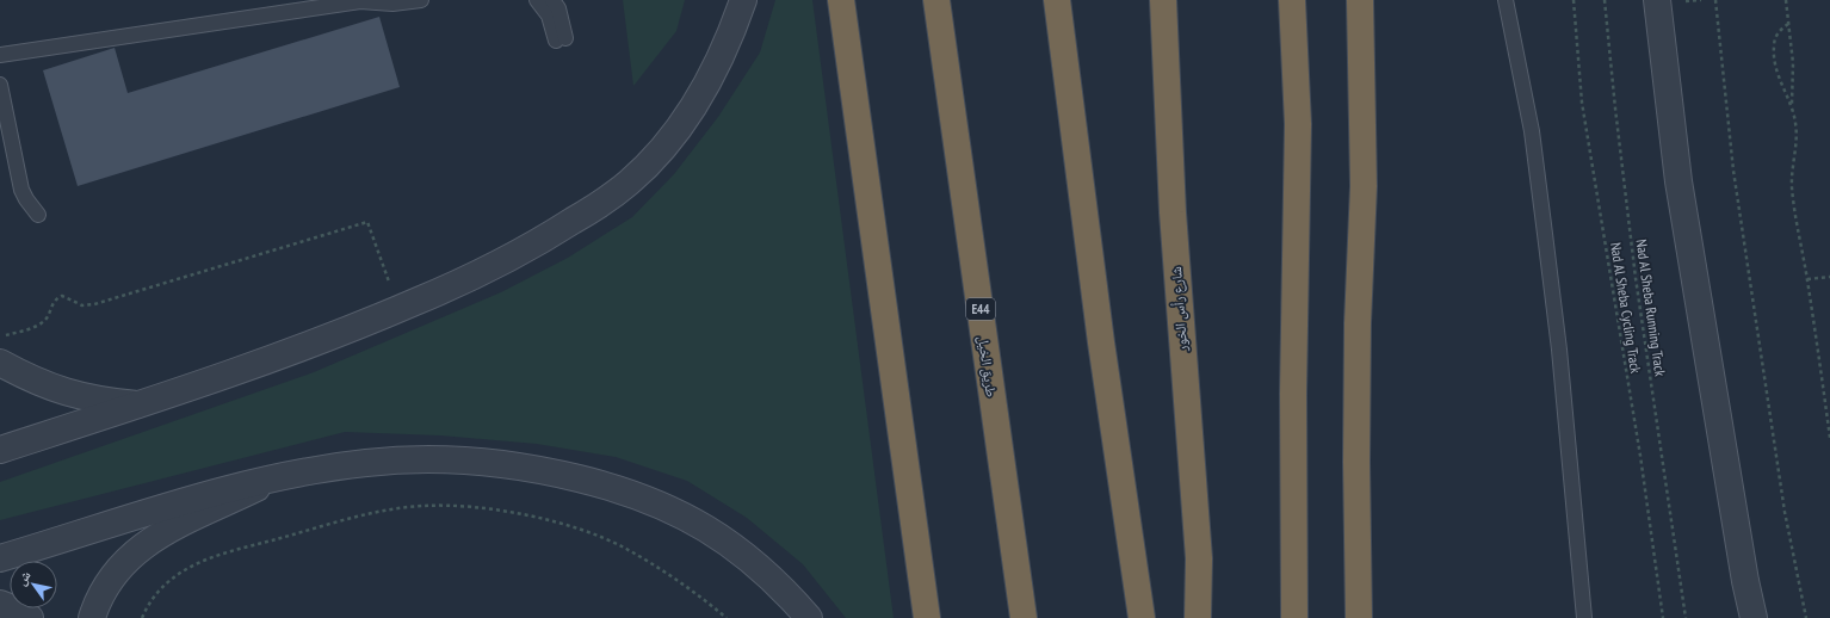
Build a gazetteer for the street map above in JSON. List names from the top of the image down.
{
  "streets": {
    "highway": ["E44", "شارع رأس الخور", "طريق الخيل"],
    "path": ["Nad Al Sheba Cycling Track", "Nad Al Sheba Running Track"]
  },
  "north": "top left"
}
